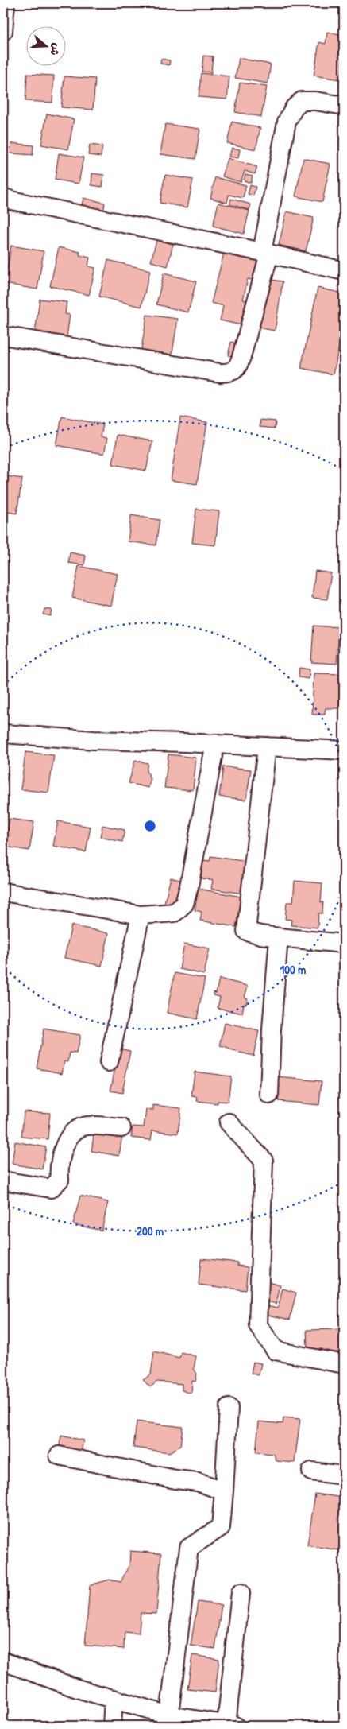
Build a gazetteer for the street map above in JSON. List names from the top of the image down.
{
  "north": "right",
  "rings": ["100 m", "200 m"]
}
